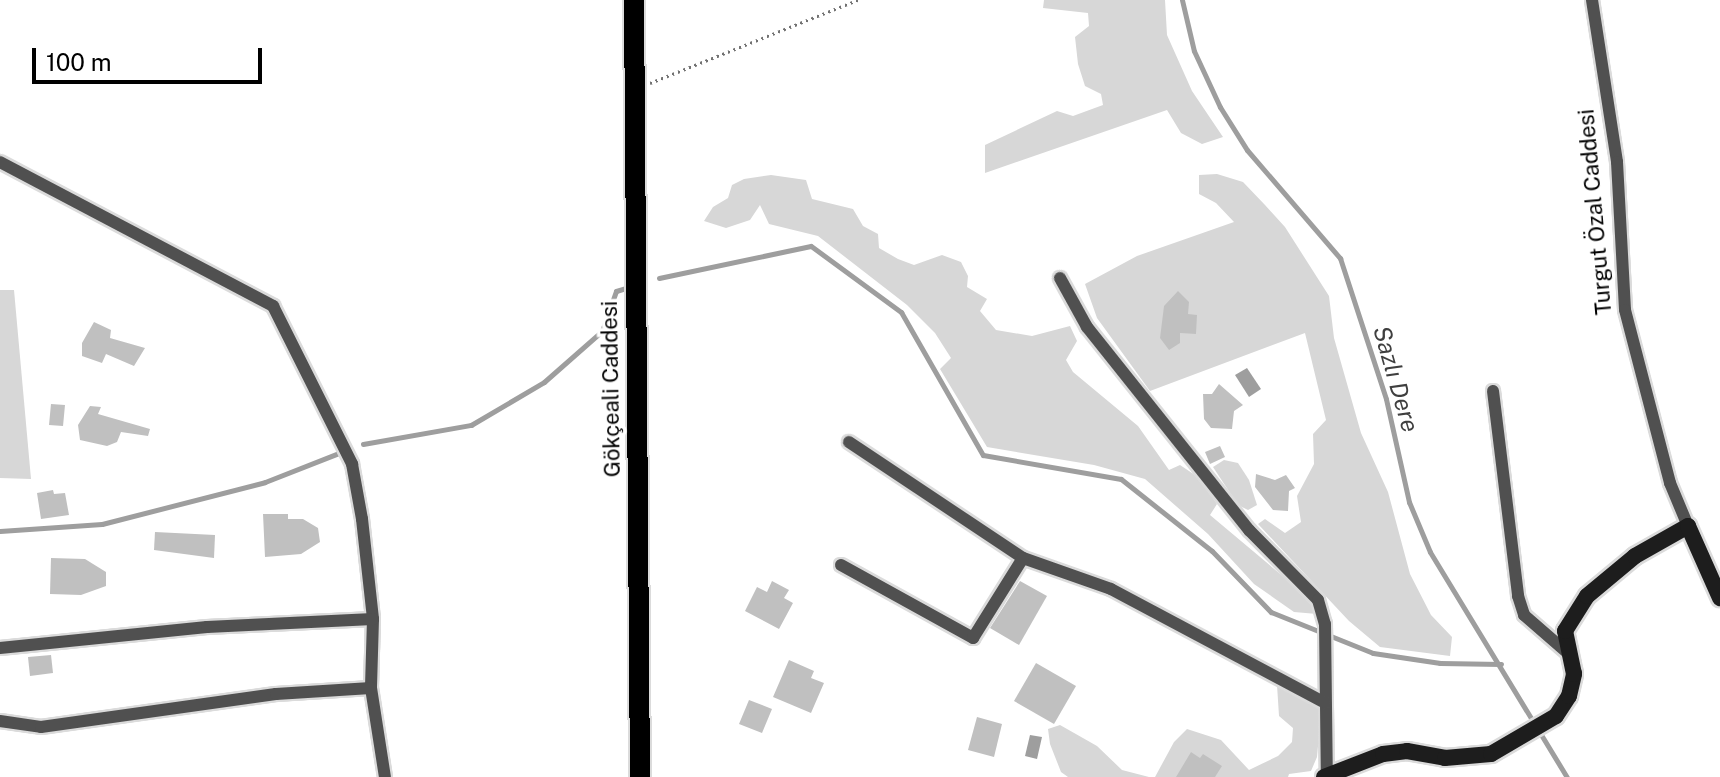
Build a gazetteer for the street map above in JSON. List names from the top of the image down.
{
  "streets": {
    "main road": ["Gökçeali Caddesi"],
    "street": ["Turgut Özal Caddesi"]
  },
  "water": ["Sazlı Dere"],
  "scale_bar": "100 m"
}
